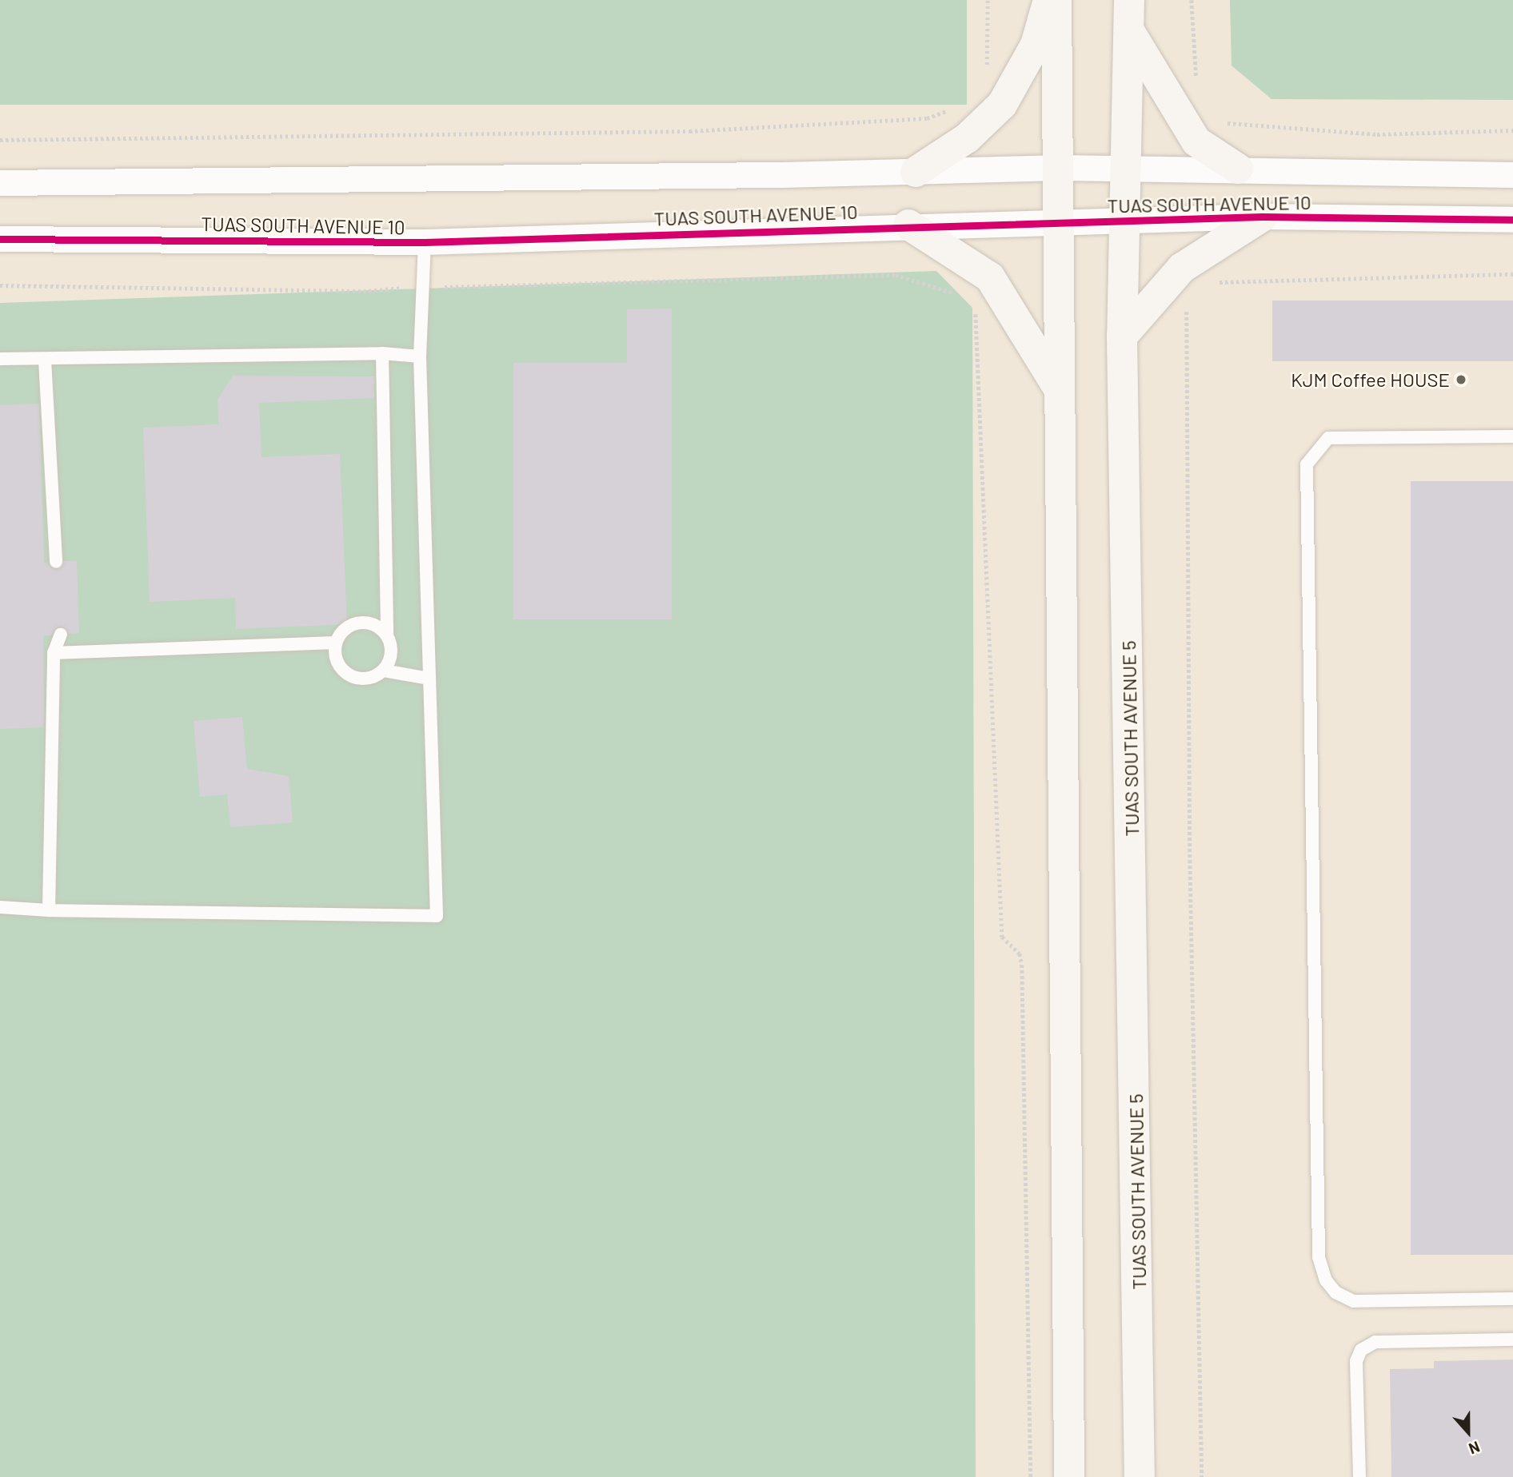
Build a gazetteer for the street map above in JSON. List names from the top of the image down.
{
  "streets": {
    "main road": ["TUAS SOUTH AVENUE 5"],
    "street": ["TUAS SOUTH AVENUE 10"]
  },
  "crossings": [
    ["TUAS SOUTH AVENUE 10", "TUAS SOUTH AVENUE 5"]
  ],
  "places": ["KJM Coffee HOUSE"],
  "north": "bottom"
}
